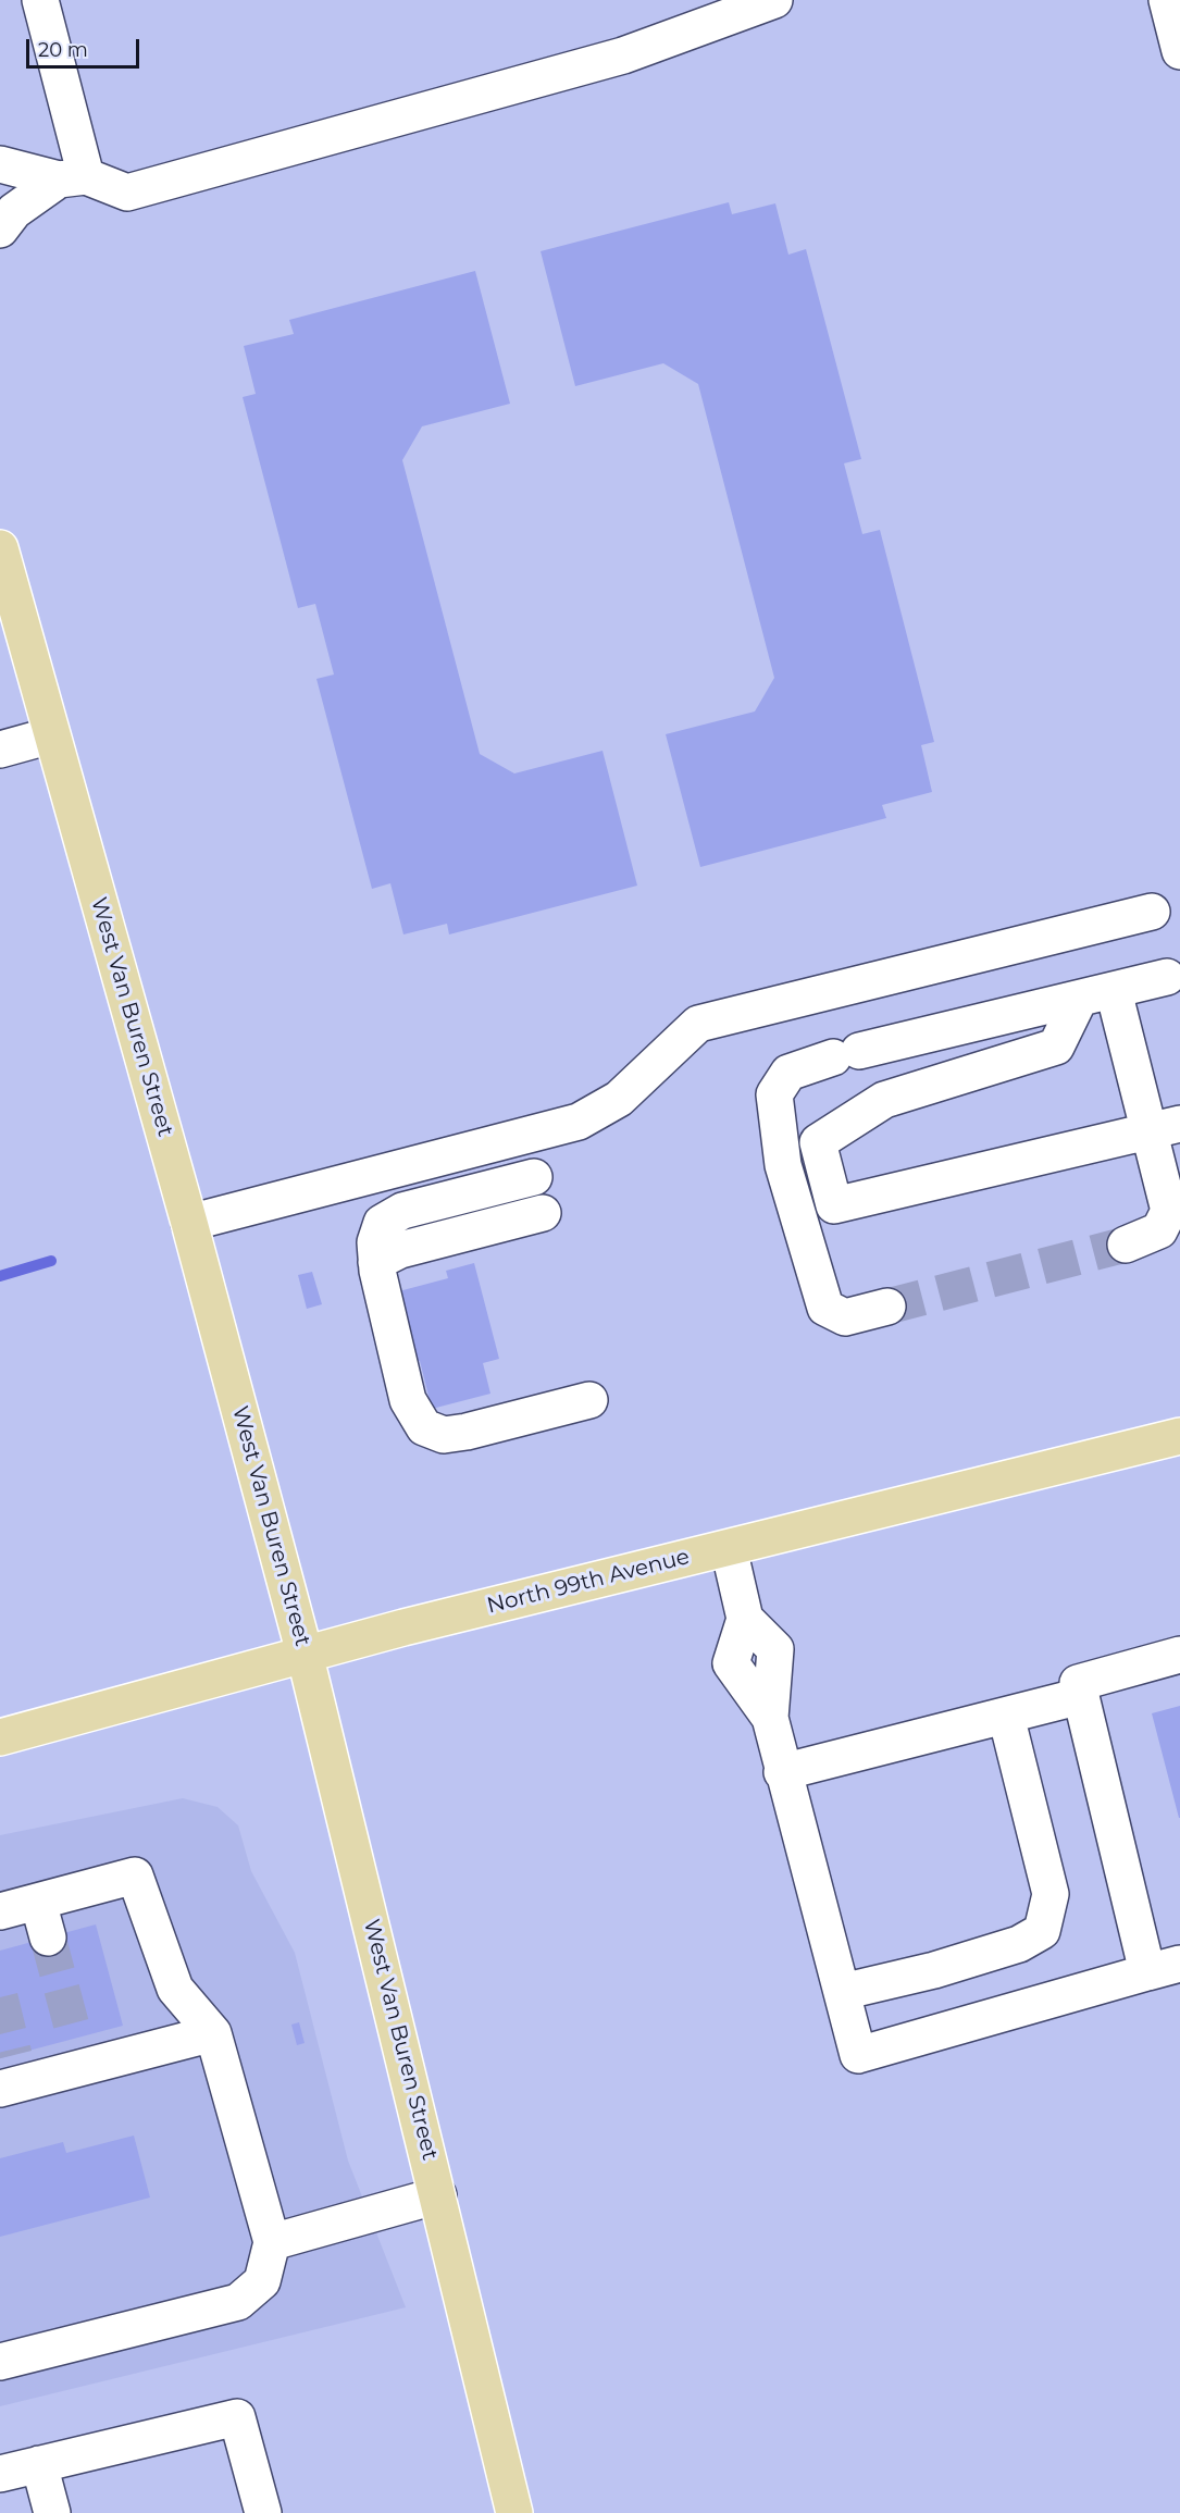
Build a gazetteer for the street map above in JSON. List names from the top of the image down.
{
  "streets": {
    "main road": ["West Van Buren Street", "North 99th Avenue"]
  },
  "crossings": [
    ["West Van Buren Street", "North 99th Avenue"]
  ],
  "scale_bar": "20 m"
}
